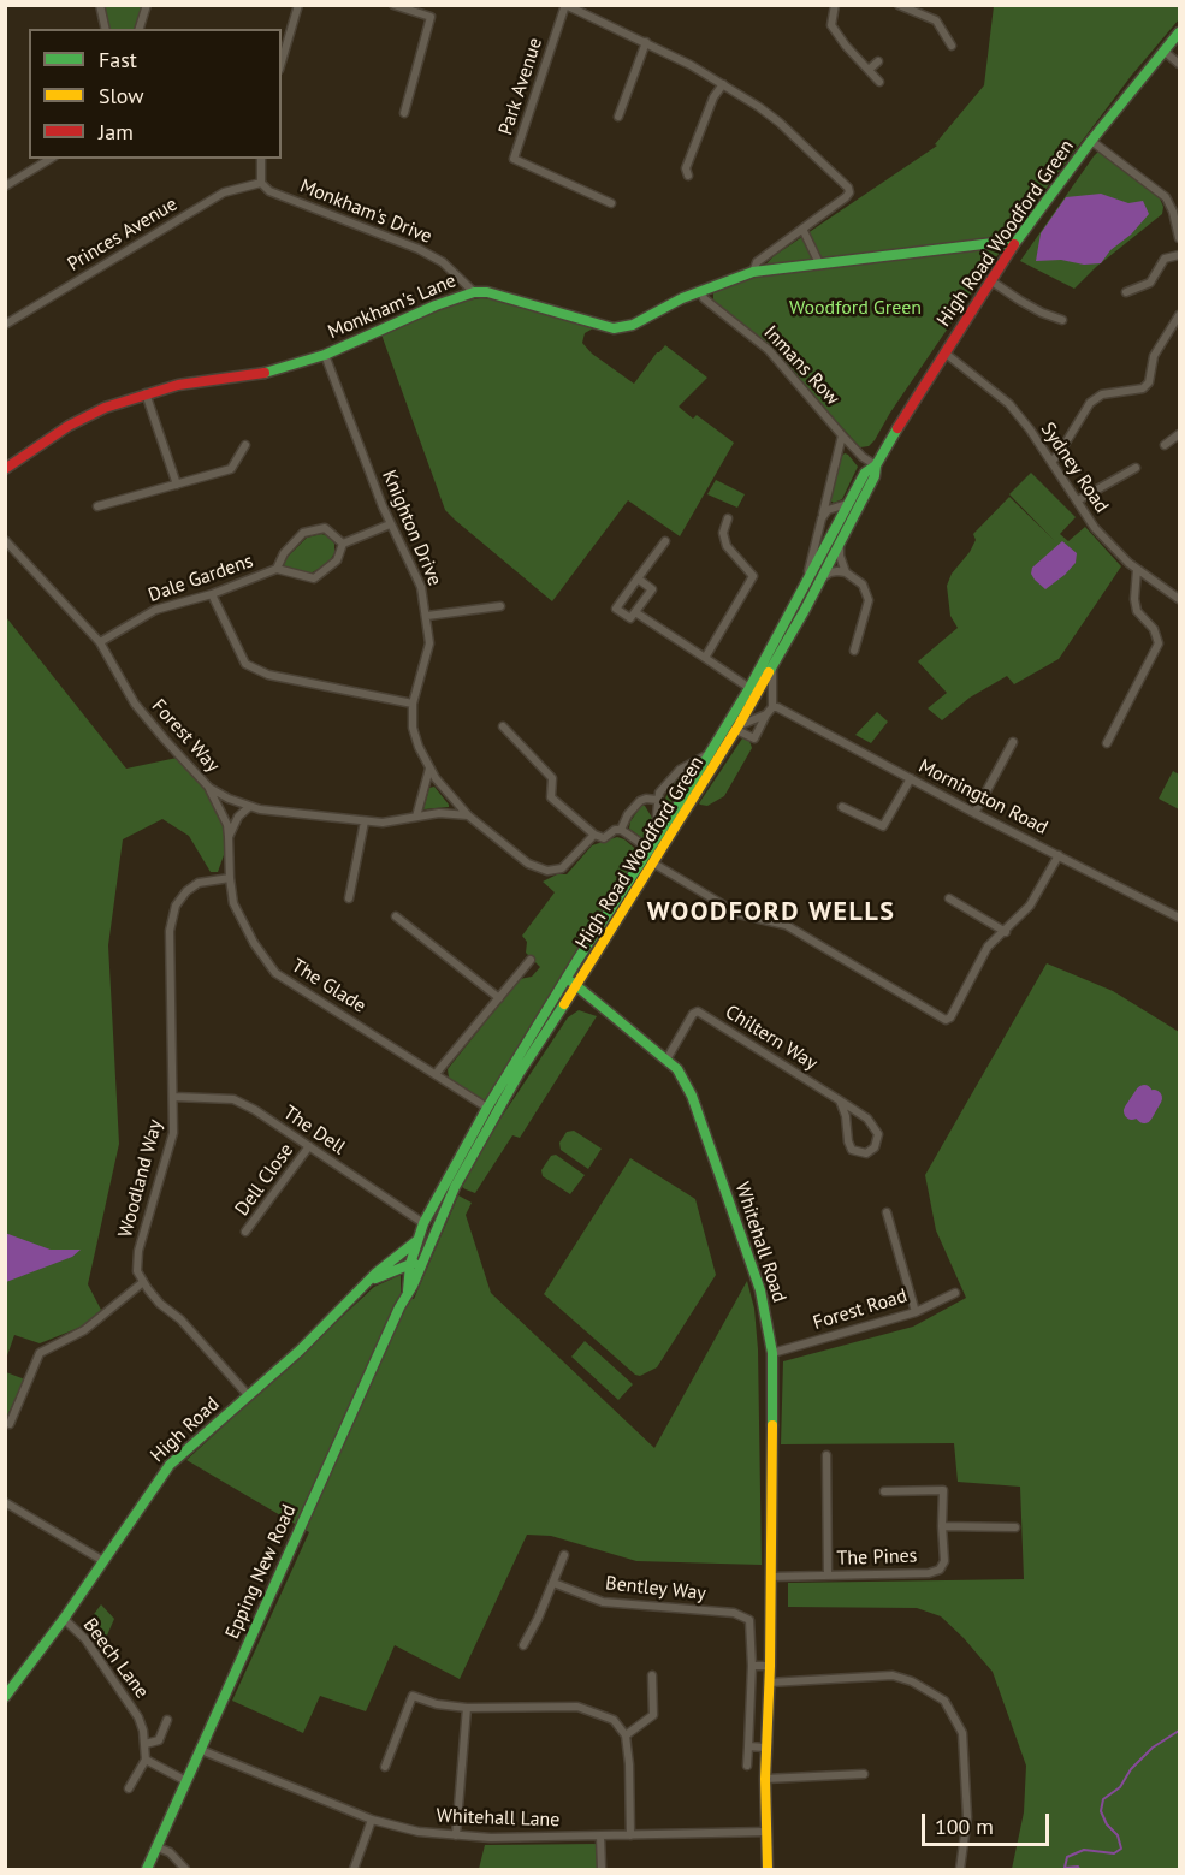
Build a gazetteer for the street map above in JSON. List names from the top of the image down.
{
  "streets": {
    "main road": [
      "High Road Woodford Green",
      "Monkham's Lane",
      "Whitehall Road",
      "High Road",
      "Epping New Road"
    ],
    "street": [
      "Park Avenue",
      "Monkham's Drive",
      "Princes Avenue",
      "Inmans Row",
      "Sydney Road",
      "Knighton Drive",
      "Dale Gardens",
      "Forest Way",
      "Mornington Road",
      "The Glade",
      "Chiltern Way",
      "The Dell",
      "Woodland Way",
      "Dell Close",
      "Forest Road",
      "The Pines",
      "Bentley Way",
      "Beech Lane",
      "Whitehall Lane"
    ]
  },
  "crossings": [
    ["Monkham's Drive", "Princes Avenue"],
    ["Monkham's Drive", "Monkham's Lane"],
    ["High Road Woodford Green", "Monkham's Lane"],
    ["High Road Woodford Green", "Inmans Row"],
    ["High Road Woodford Green", "Sydney Road"],
    ["High Road Woodford Green", "The Glade"],
    ["High Road Woodford Green", "The Dell"],
    ["High Road Woodford Green", "Whitehall Road"],
    ["High Road Woodford Green", "High Road"],
    ["High Road Woodford Green", "Epping New Road"],
    ["Monkham's Lane", "Inmans Row"],
    ["Monkham's Lane", "Knighton Drive"],
    ["Knighton Drive", "Forest Way"],
    ["Dale Gardens", "Forest Way"],
    ["Forest Way", "The Glade"],
    ["The Glade", "Woodland Way"],
    ["Chiltern Way", "Whitehall Road"],
    ["The Dell", "Woodland Way"],
    ["The Dell", "Dell Close"],
    ["Whitehall Road", "Forest Road"],
    ["Whitehall Road", "The Pines"],
    ["Whitehall Road", "Whitehall Lane"],
    ["High Road", "Epping New Road"],
    ["High Road", "Beech Lane"],
    ["Epping New Road", "Whitehall Lane"]
  ],
  "districts": ["WOODFORD WELLS"],
  "parks": ["Woodford Green"],
  "legend": ["Fast", "Slow", "Jam"],
  "scale_bar": "100 m"
}
